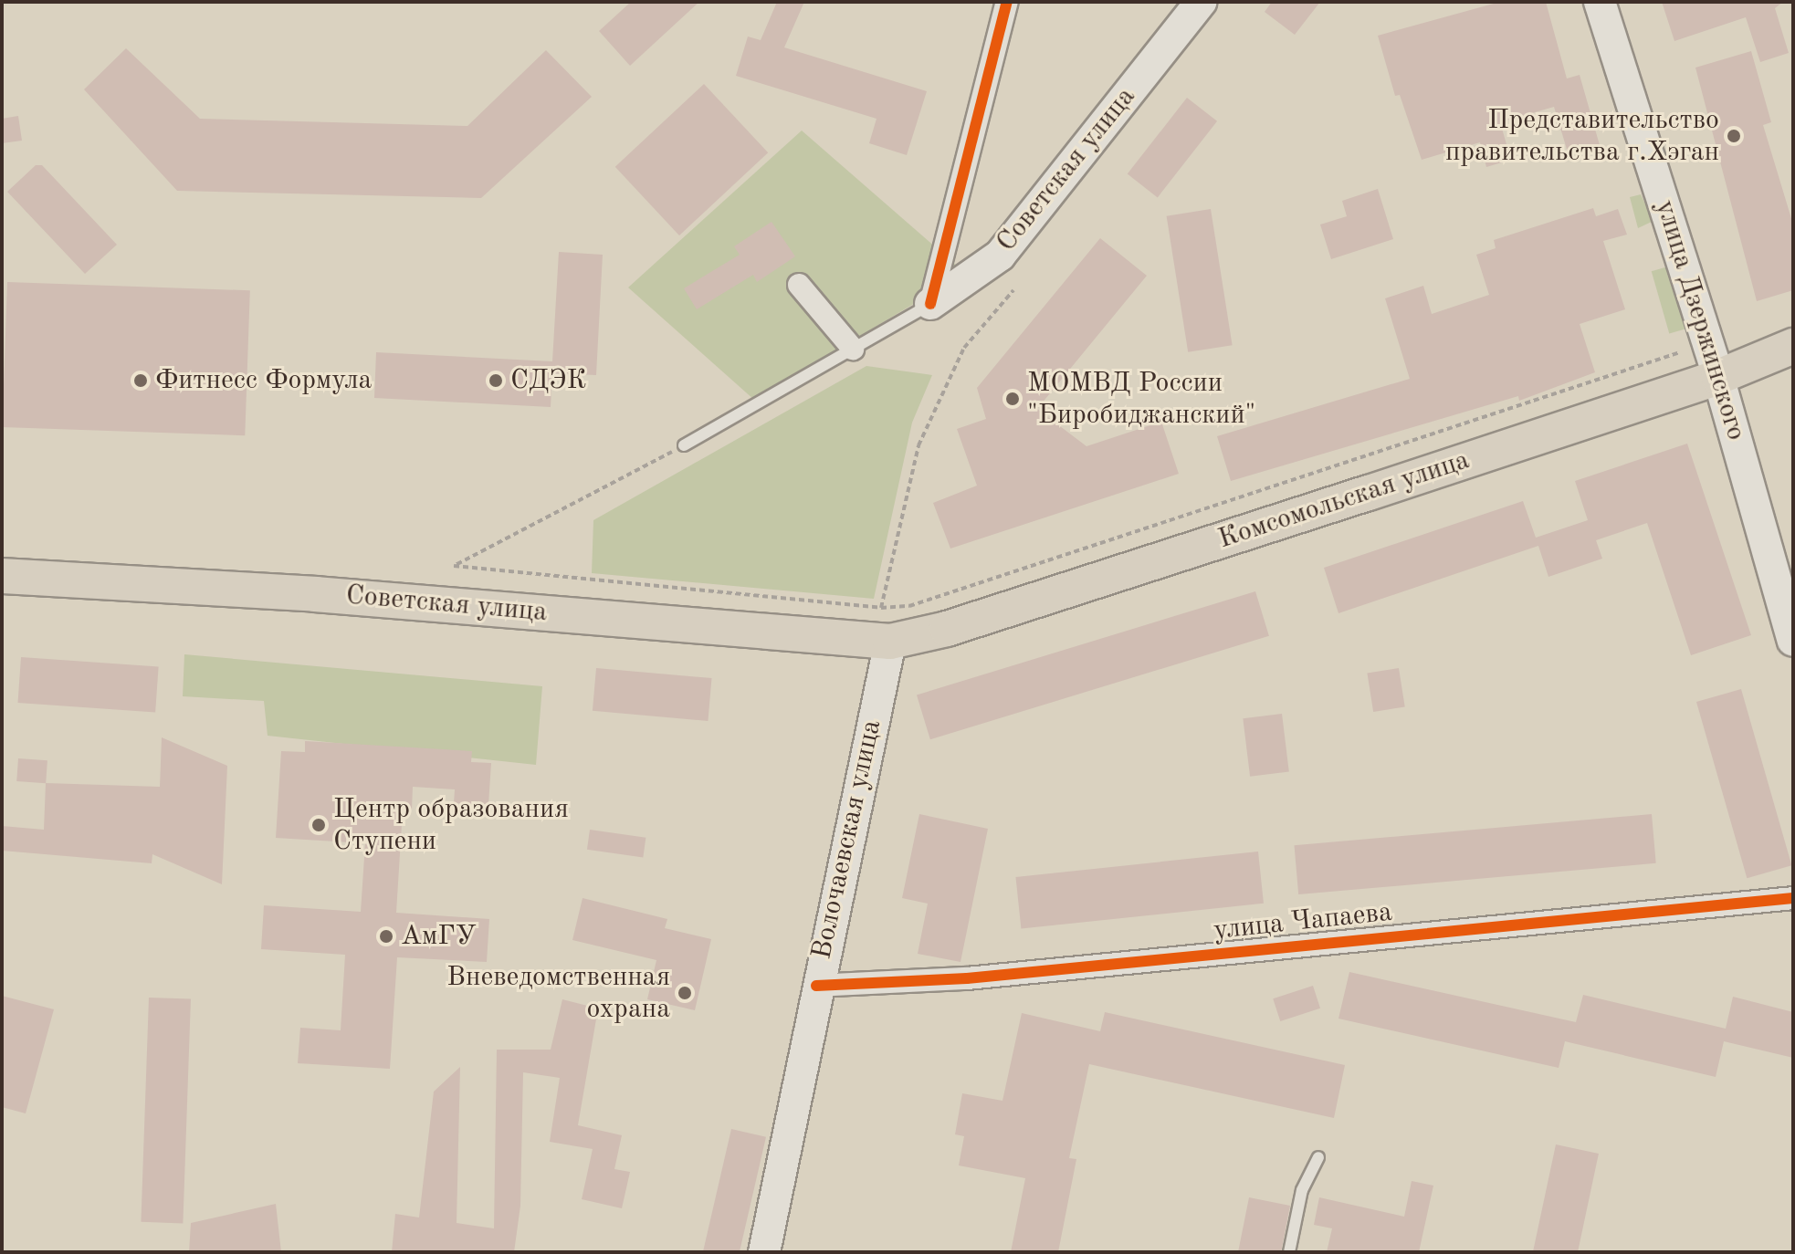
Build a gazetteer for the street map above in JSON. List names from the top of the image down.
{
  "streets": {
    "main road": [
      "Советская улица",
      "улица Дзержинского",
      "Комсомольская улица",
      "Волочаевская улица"
    ],
    "street": ["улица Чапаева"]
  },
  "crossings": [
    ["Советская улица", "Комсомольская улица"],
    ["Советская улица", "Волочаевская улица"],
    ["улица Дзержинского", "Комсомольская улица"],
    ["Комсомольская улица", "Волочаевская улица"],
    ["Волочаевская улица", "улица Чапаева"]
  ],
  "places": [
    "Представительство правительства г.Хэган",
    "Фитнесс Формула",
    "СДЭК",
    "МОМВД России \"Биробиджанский\"",
    "Центр образования Ступени",
    "АмГУ",
    "Вневедомственная охрана"
  ]
}
